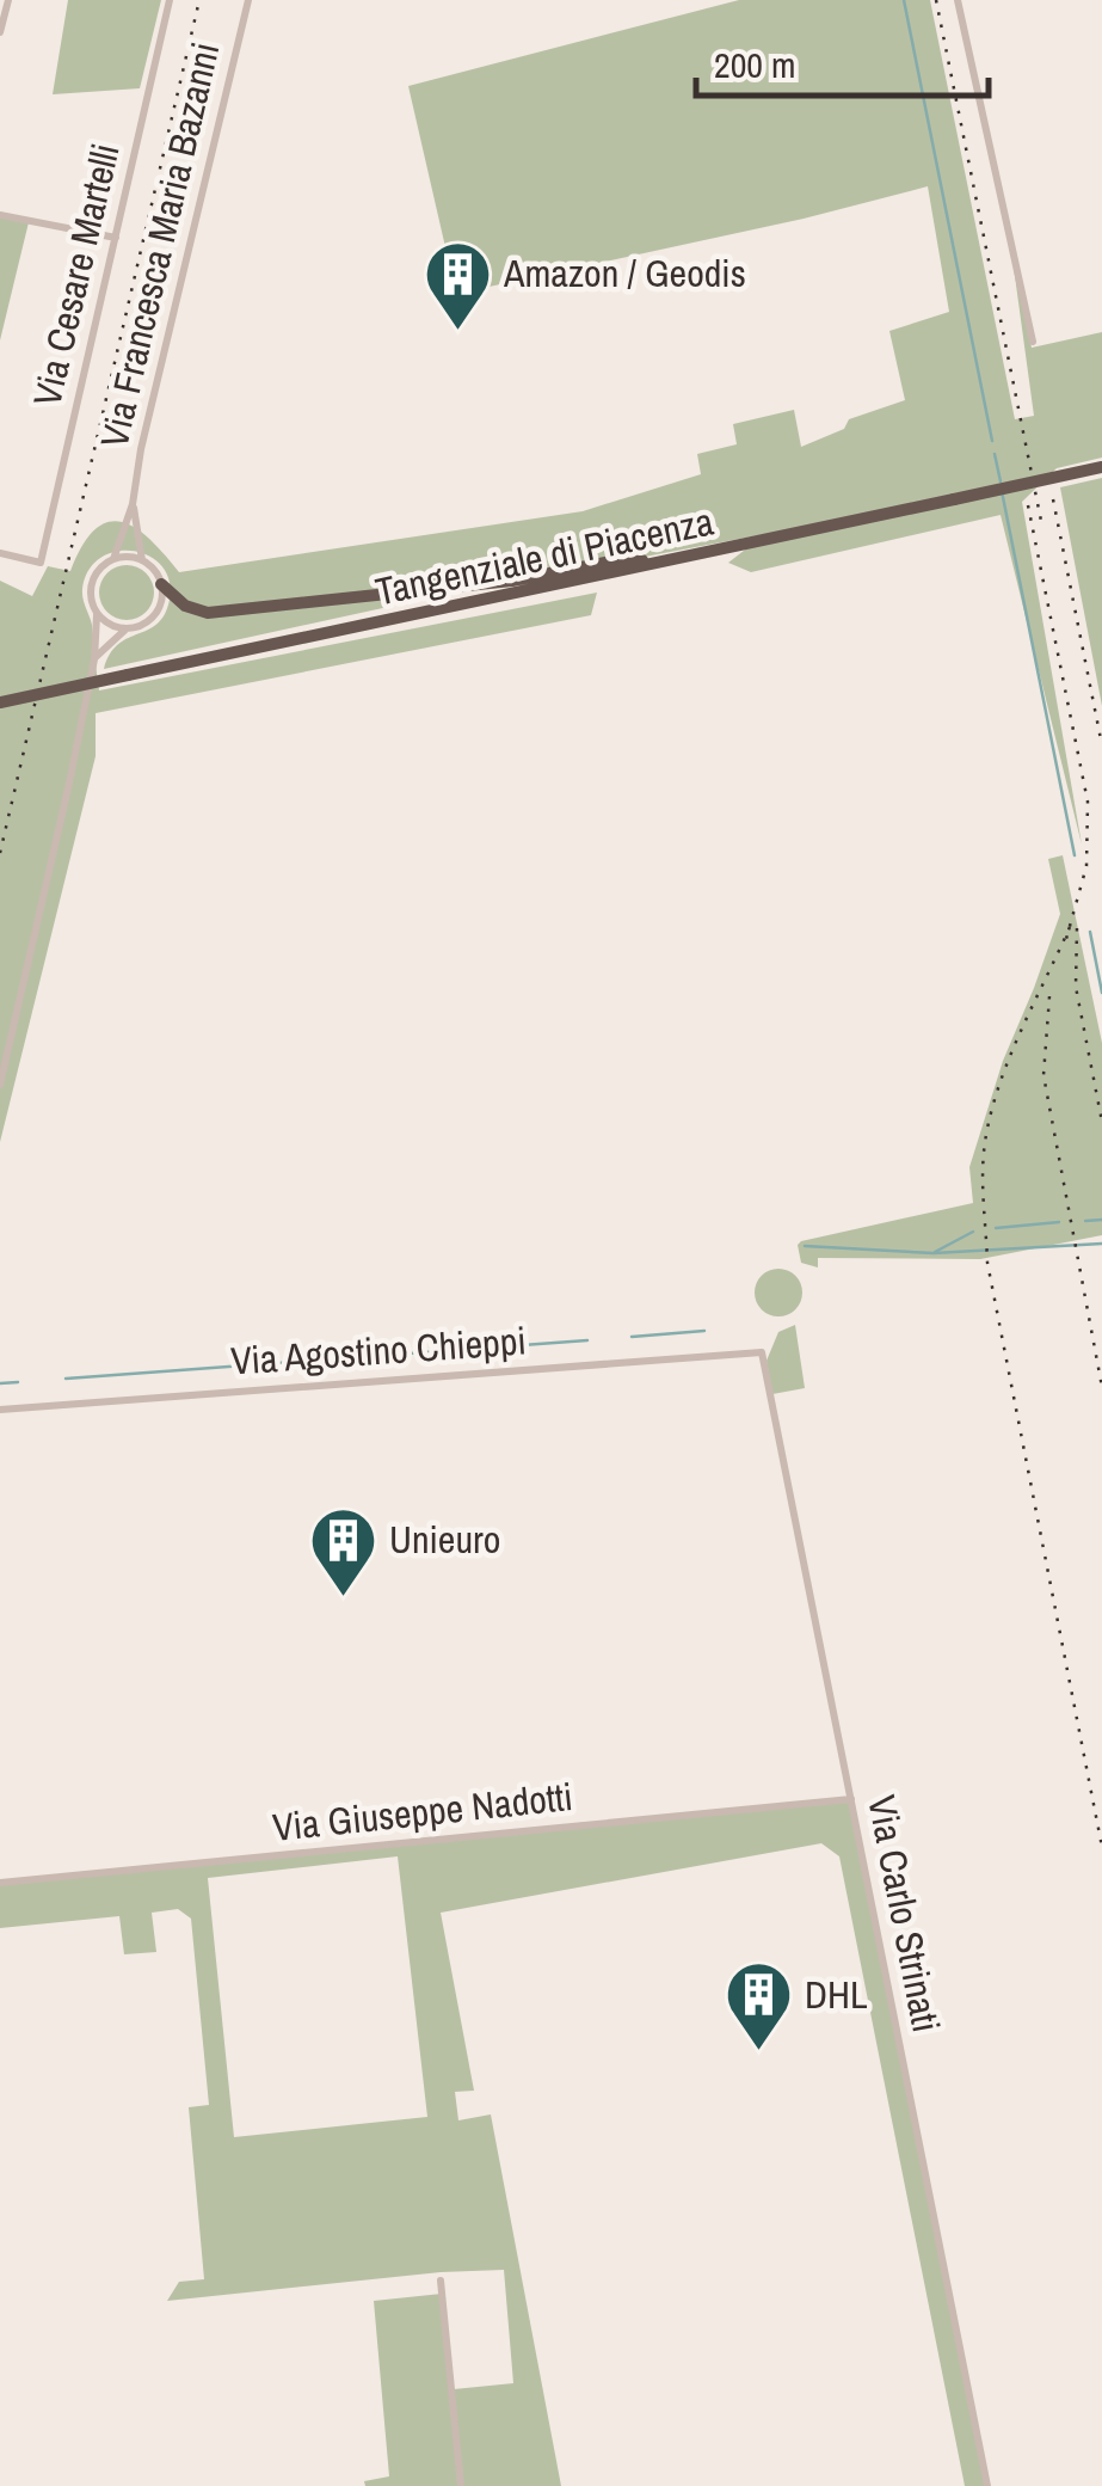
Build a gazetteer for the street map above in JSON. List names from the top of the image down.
{
  "streets": {
    "highway": ["Tangenziale di Piacenza"],
    "street": [
      "Via Francesca Maria Bazanni",
      "Via Cesare Martelli",
      "Via Agostino Chieppi",
      "Via Giuseppe Nadotti",
      "Via Carlo Strinati"
    ]
  },
  "crossings": [
    ["Via Agostino Chieppi", "Via Carlo Strinati"],
    ["Via Giuseppe Nadotti", "Via Carlo Strinati"]
  ],
  "places": {
    "building": ["Amazon / Geodis", "Unieuro", "DHL"]
  },
  "scale_bar": "200 m"
}
